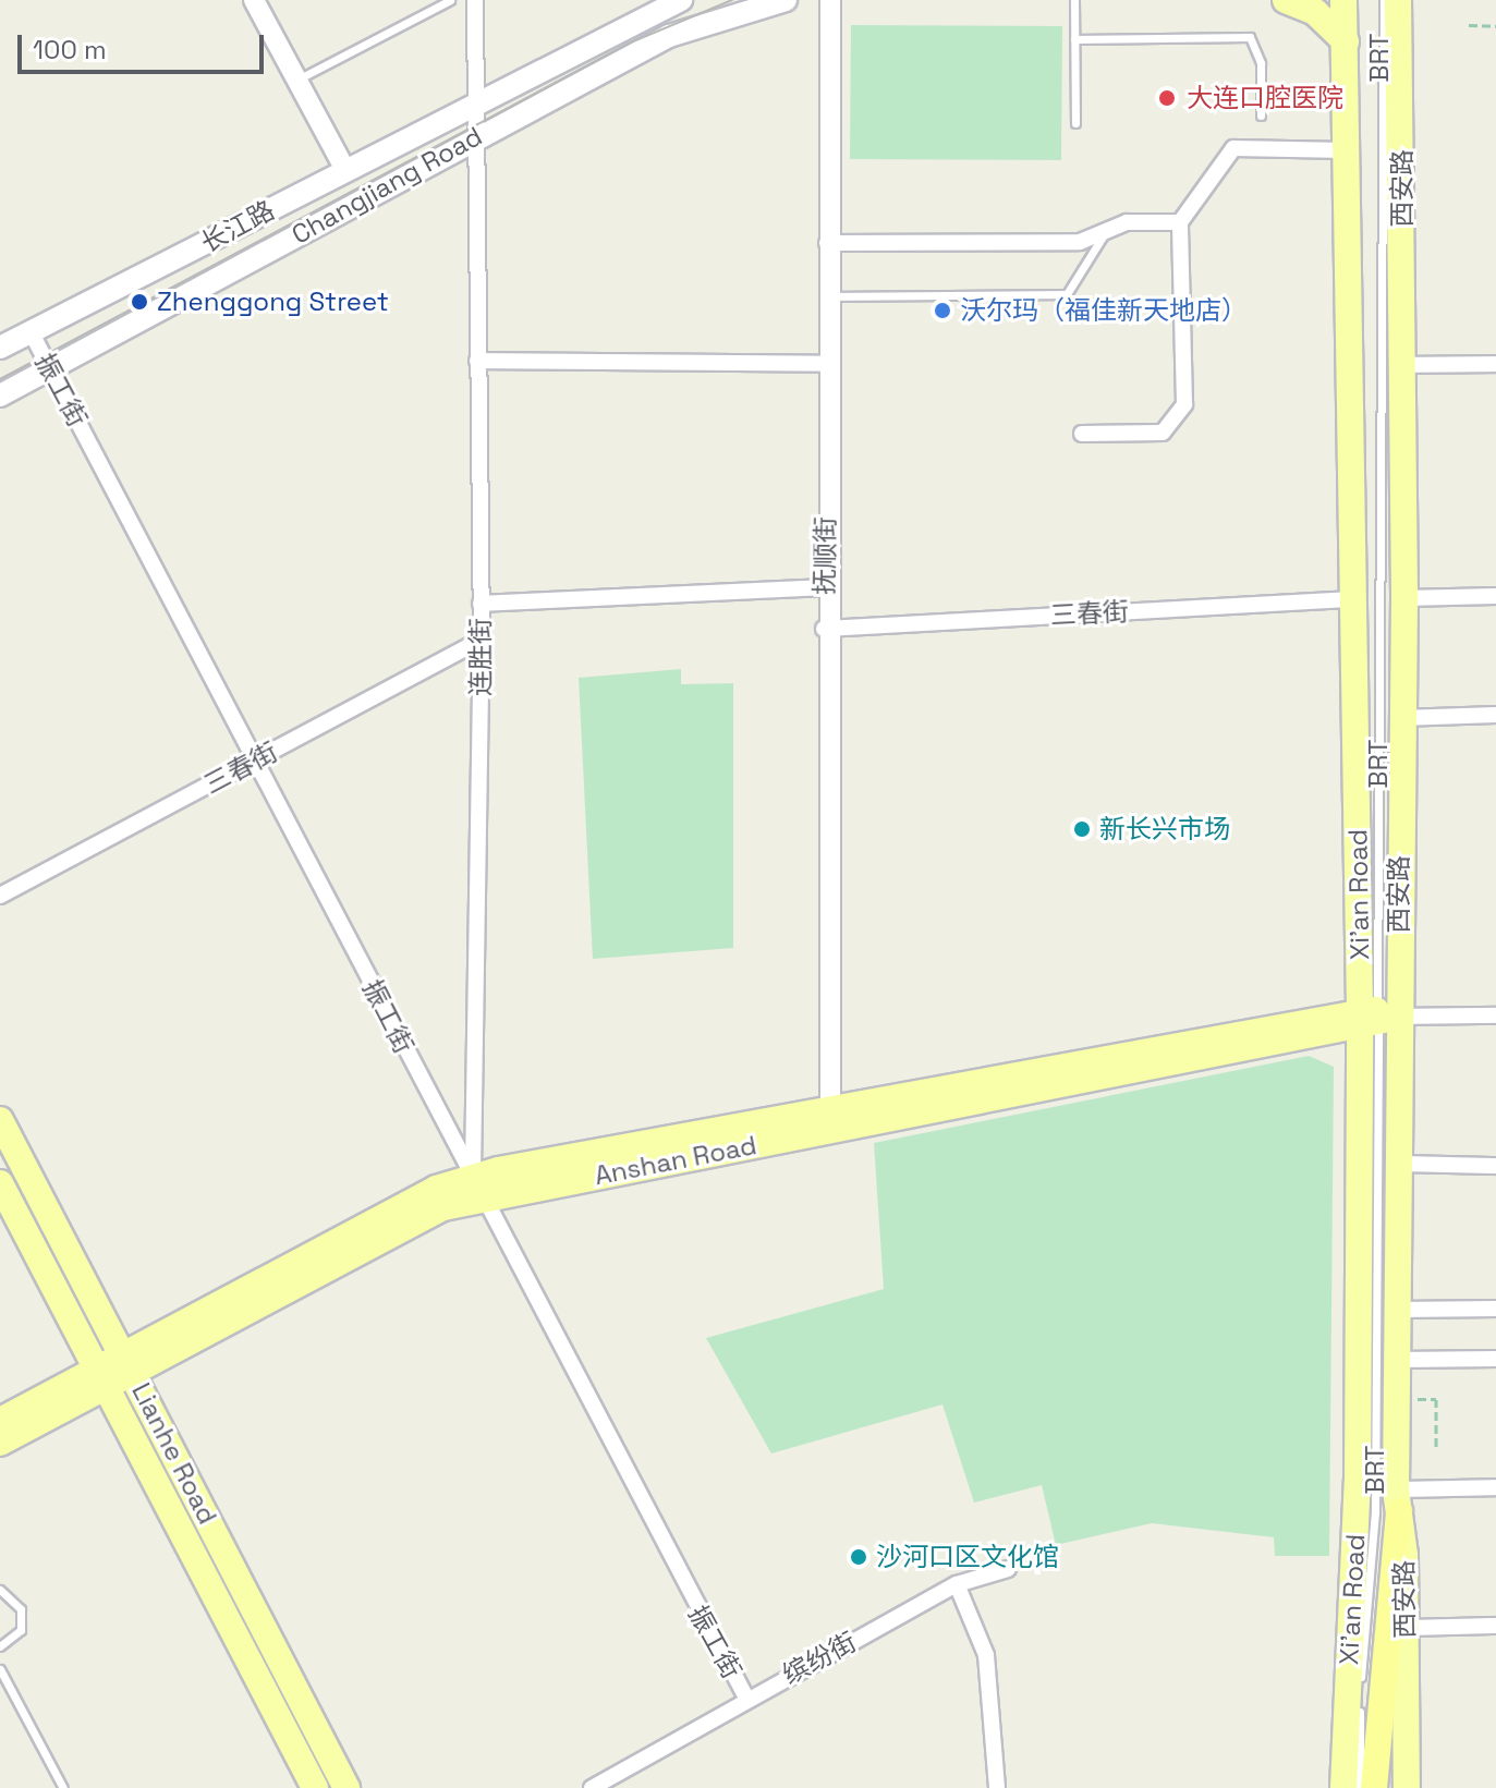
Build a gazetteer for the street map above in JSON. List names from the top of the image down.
{
  "streets": {
    "main road": [
      "Changjiang Road",
      "西安路",
      "长江路",
      "Xi'an Road",
      "Anshan Road",
      "Lianhe Road"
    ],
    "street": [
      "振工街",
      "抚顺街",
      "三春街",
      "连胜街",
      "缤纷街"
    ],
    "lane": ["BRT"]
  },
  "crossings": [
    ["BRT", "西安路"],
    ["BRT", "Xi'an Road"],
    ["BRT", "Anshan Road"],
    ["Changjiang Road", "长江路"],
    ["Changjiang Road", "振工街"],
    ["Changjiang Road", "连胜街"],
    ["西安路", "Xi'an Road"],
    ["西安路", "Anshan Road"],
    ["长江路", "振工街"],
    ["长江路", "连胜街"],
    ["振工街", "三春街"],
    ["振工街", "连胜街"],
    ["振工街", "Anshan Road"],
    ["振工街", "缤纷街"],
    ["抚顺街", "三春街"],
    ["抚顺街", "Anshan Road"],
    ["三春街", "连胜街"],
    ["三春街", "Xi'an Road"],
    ["连胜街", "Anshan Road"],
    ["Xi'an Road", "Anshan Road"],
    ["Anshan Road", "Lianhe Road"]
  ],
  "places": [
    "大连口腔医院",
    "Zhenggong Street",
    "沃尔玛（福佳新天地店）",
    "新长兴市场",
    "沙河口区文化馆"
  ],
  "scale_bar": "100 m"
}
